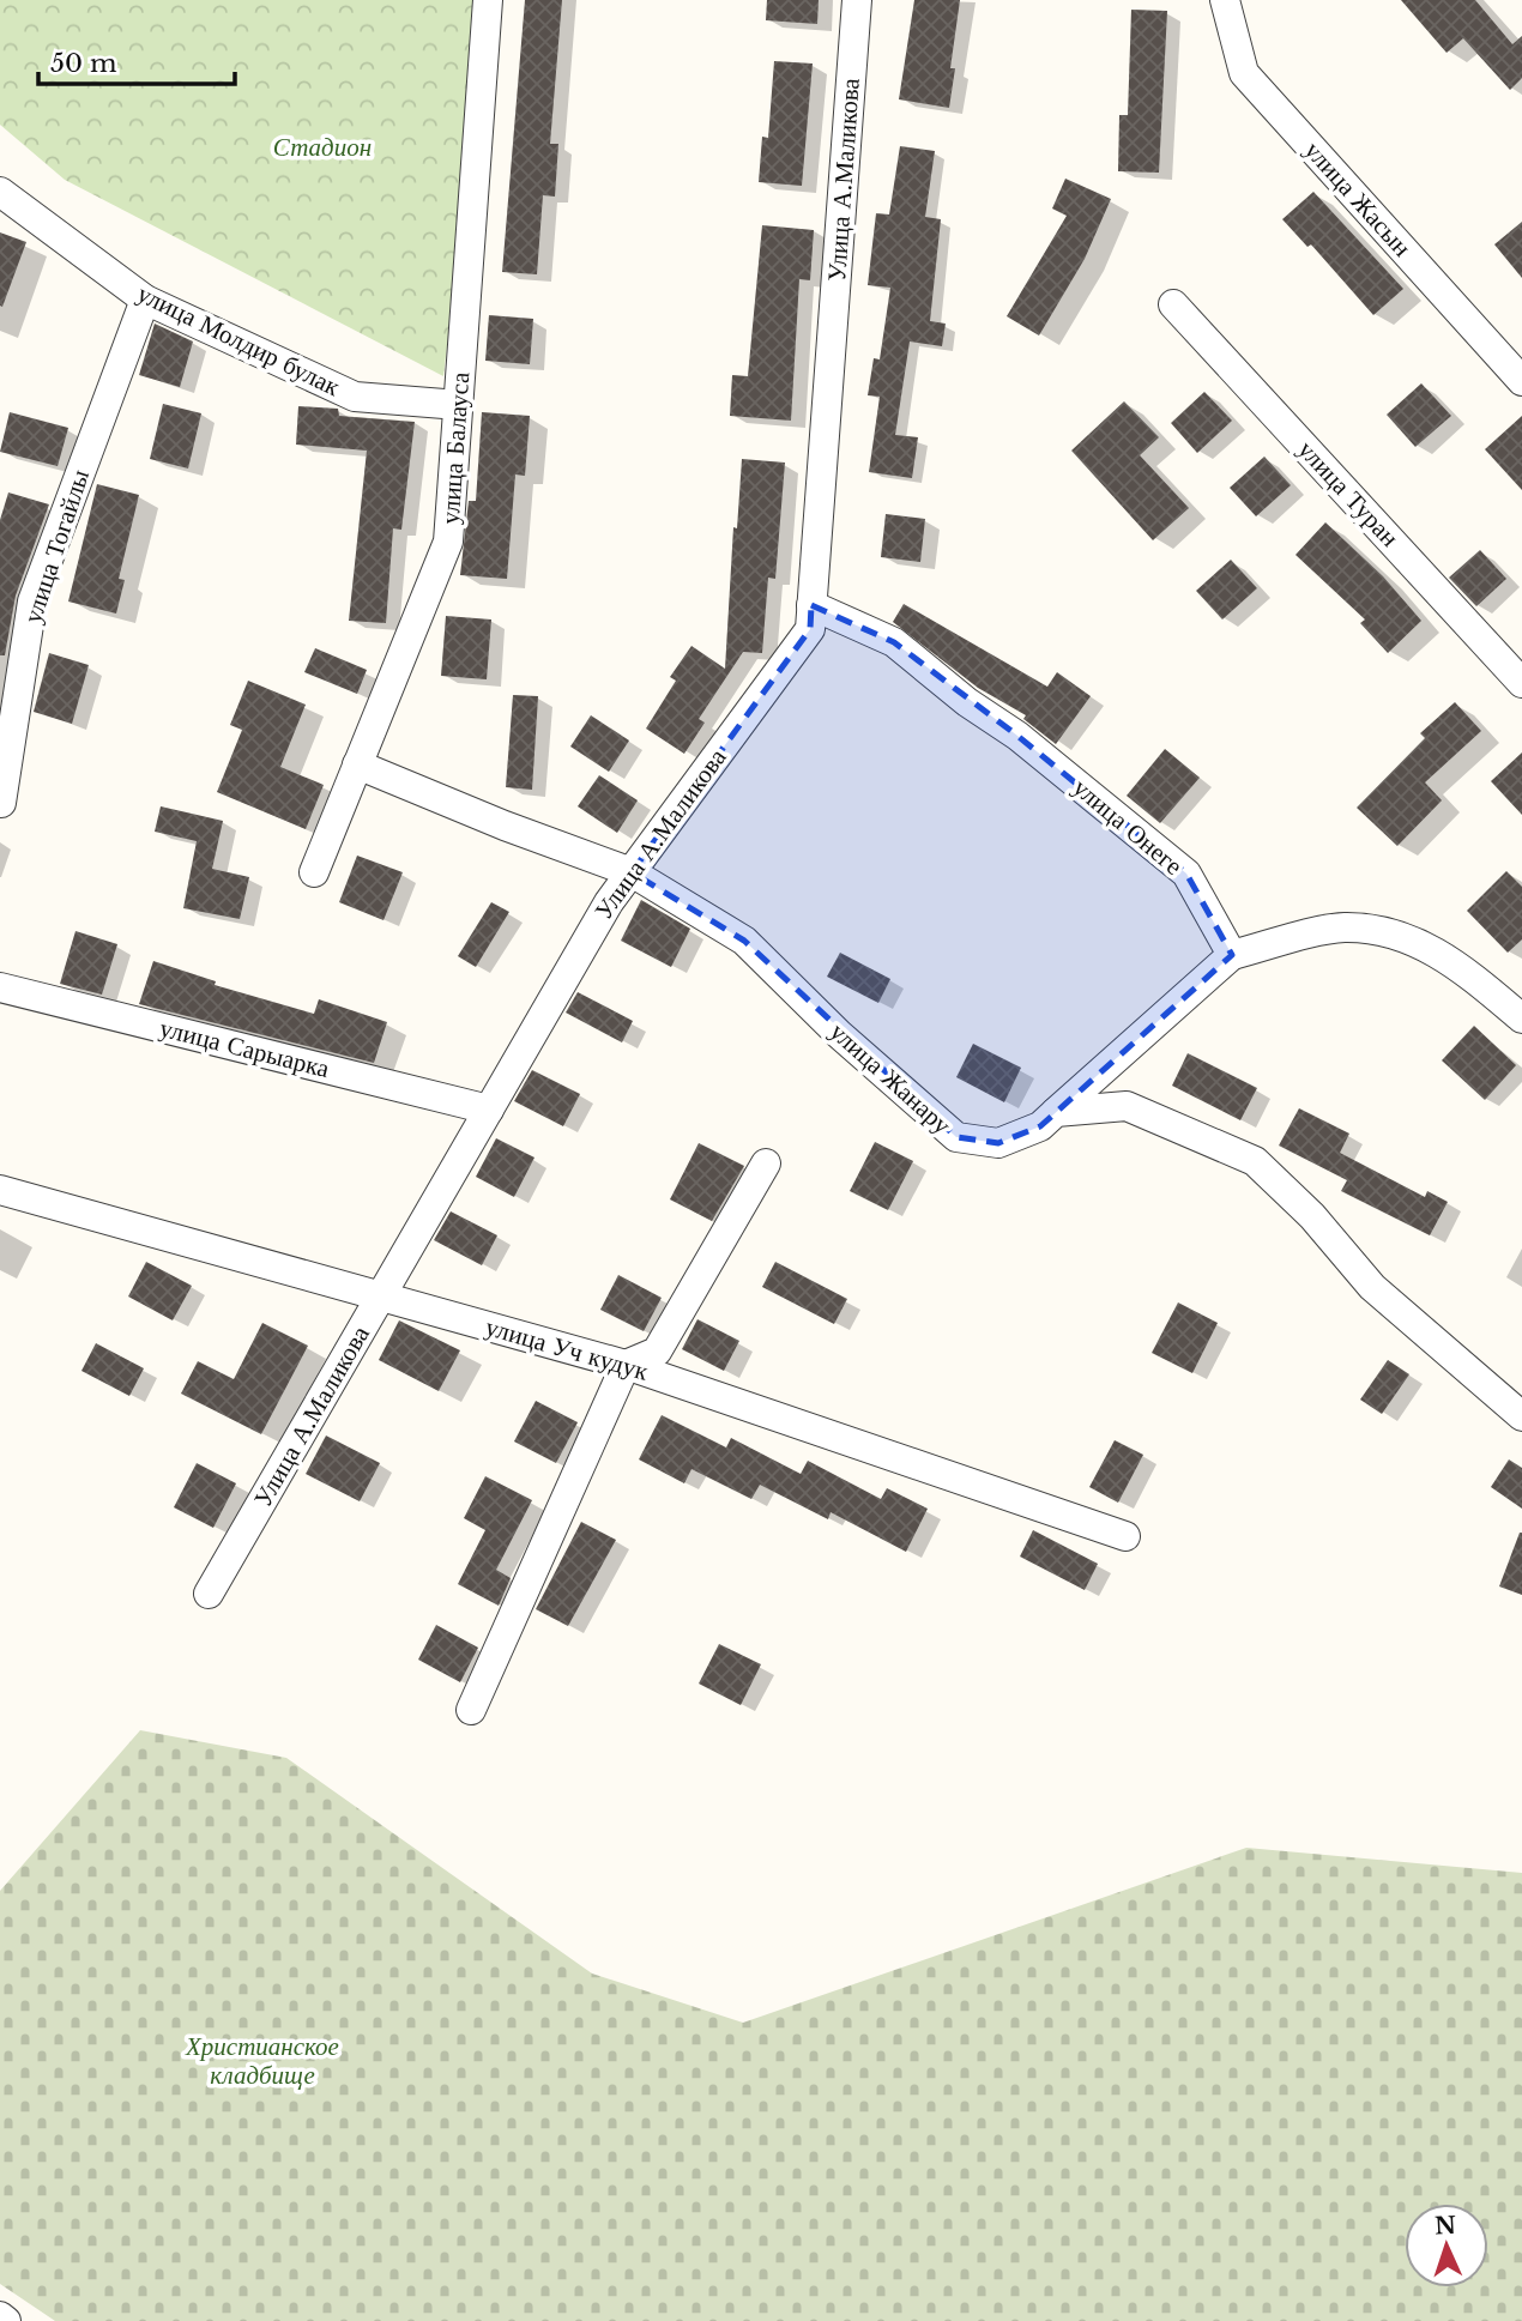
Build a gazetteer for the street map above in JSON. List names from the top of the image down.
{
  "streets": {
    "street": [
      "Улица А.Маликова",
      "улица Жасын",
      "улица Молдир булак",
      "улица Балауса",
      "улица Туран",
      "улица Тогайлы",
      "улица Онеге",
      "улица Сарыарка",
      "улица Жанару",
      "улица Уч кудук"
    ]
  },
  "crossings": [
    ["Улица А.Маликова", "улица Онеге"],
    ["Улица А.Маликова", "улица Сарыарка"],
    ["Улица А.Маликова", "улица Жанару"],
    ["Улица А.Маликова", "улица Уч кудук"],
    ["улица Молдир булак", "улица Балауса"],
    ["улица Молдир булак", "улица Тогайлы"],
    ["улица Балауса", "улица Жанару"]
  ],
  "parks": ["Стадион", "Христианское кладбище"],
  "scale_bar": "50 m",
  "north": "top"
}
